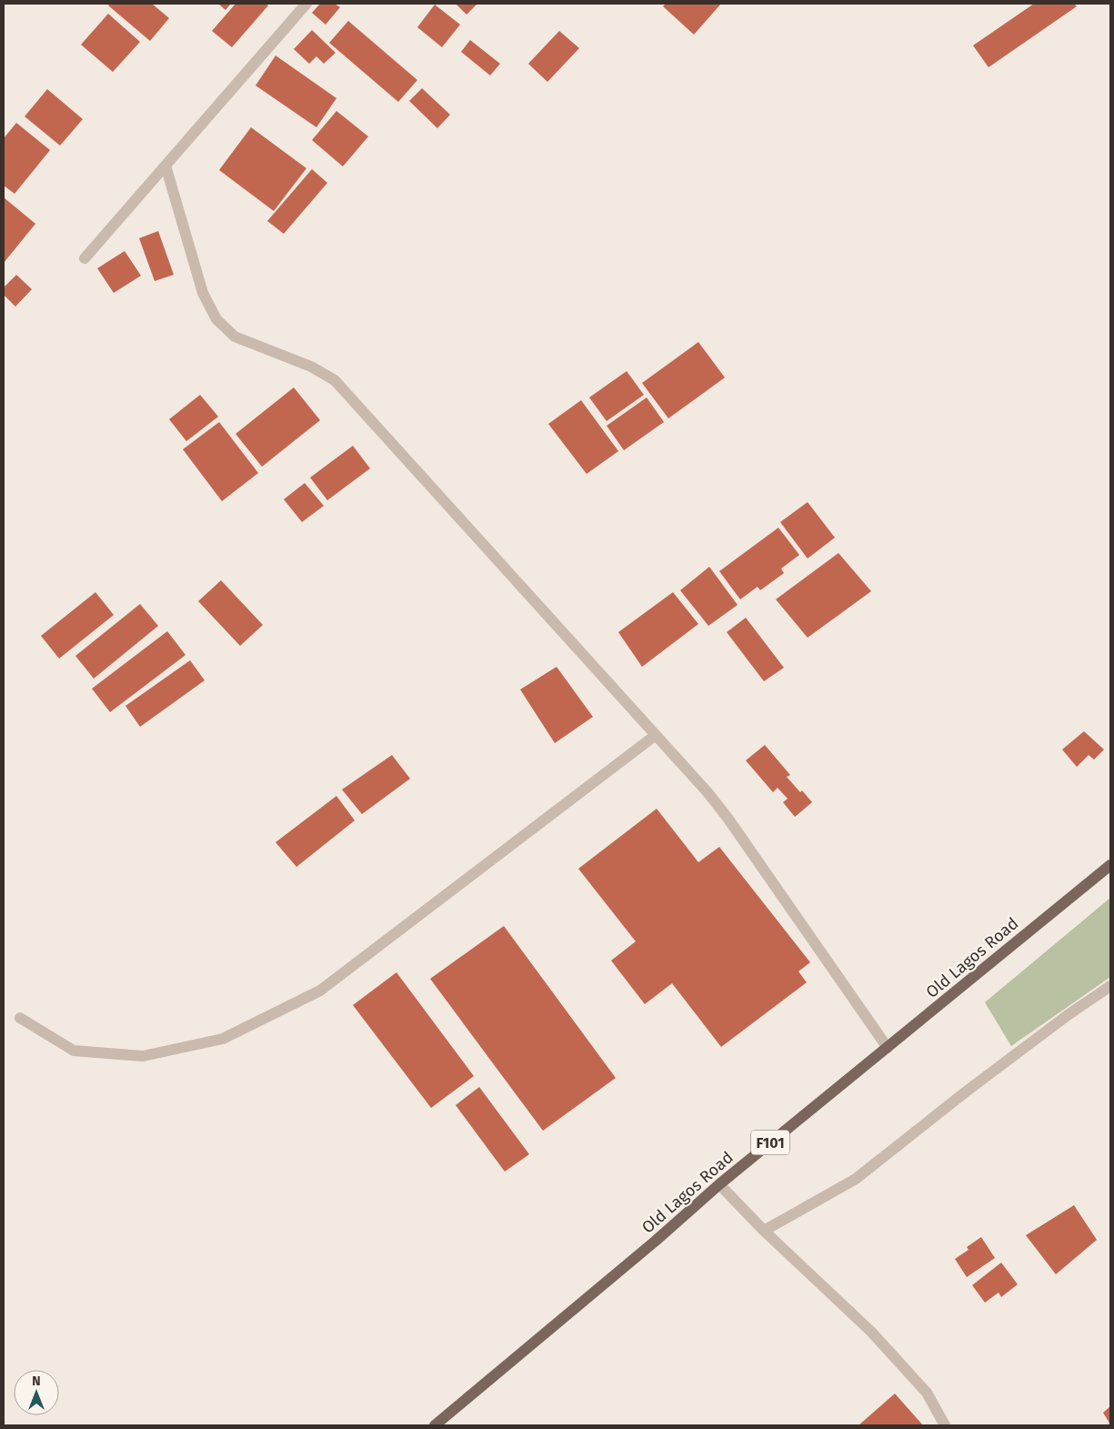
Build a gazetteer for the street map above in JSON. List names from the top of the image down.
{
  "streets": {
    "main road": ["Old Lagos Road", "F101"]
  },
  "north": "top"
}
